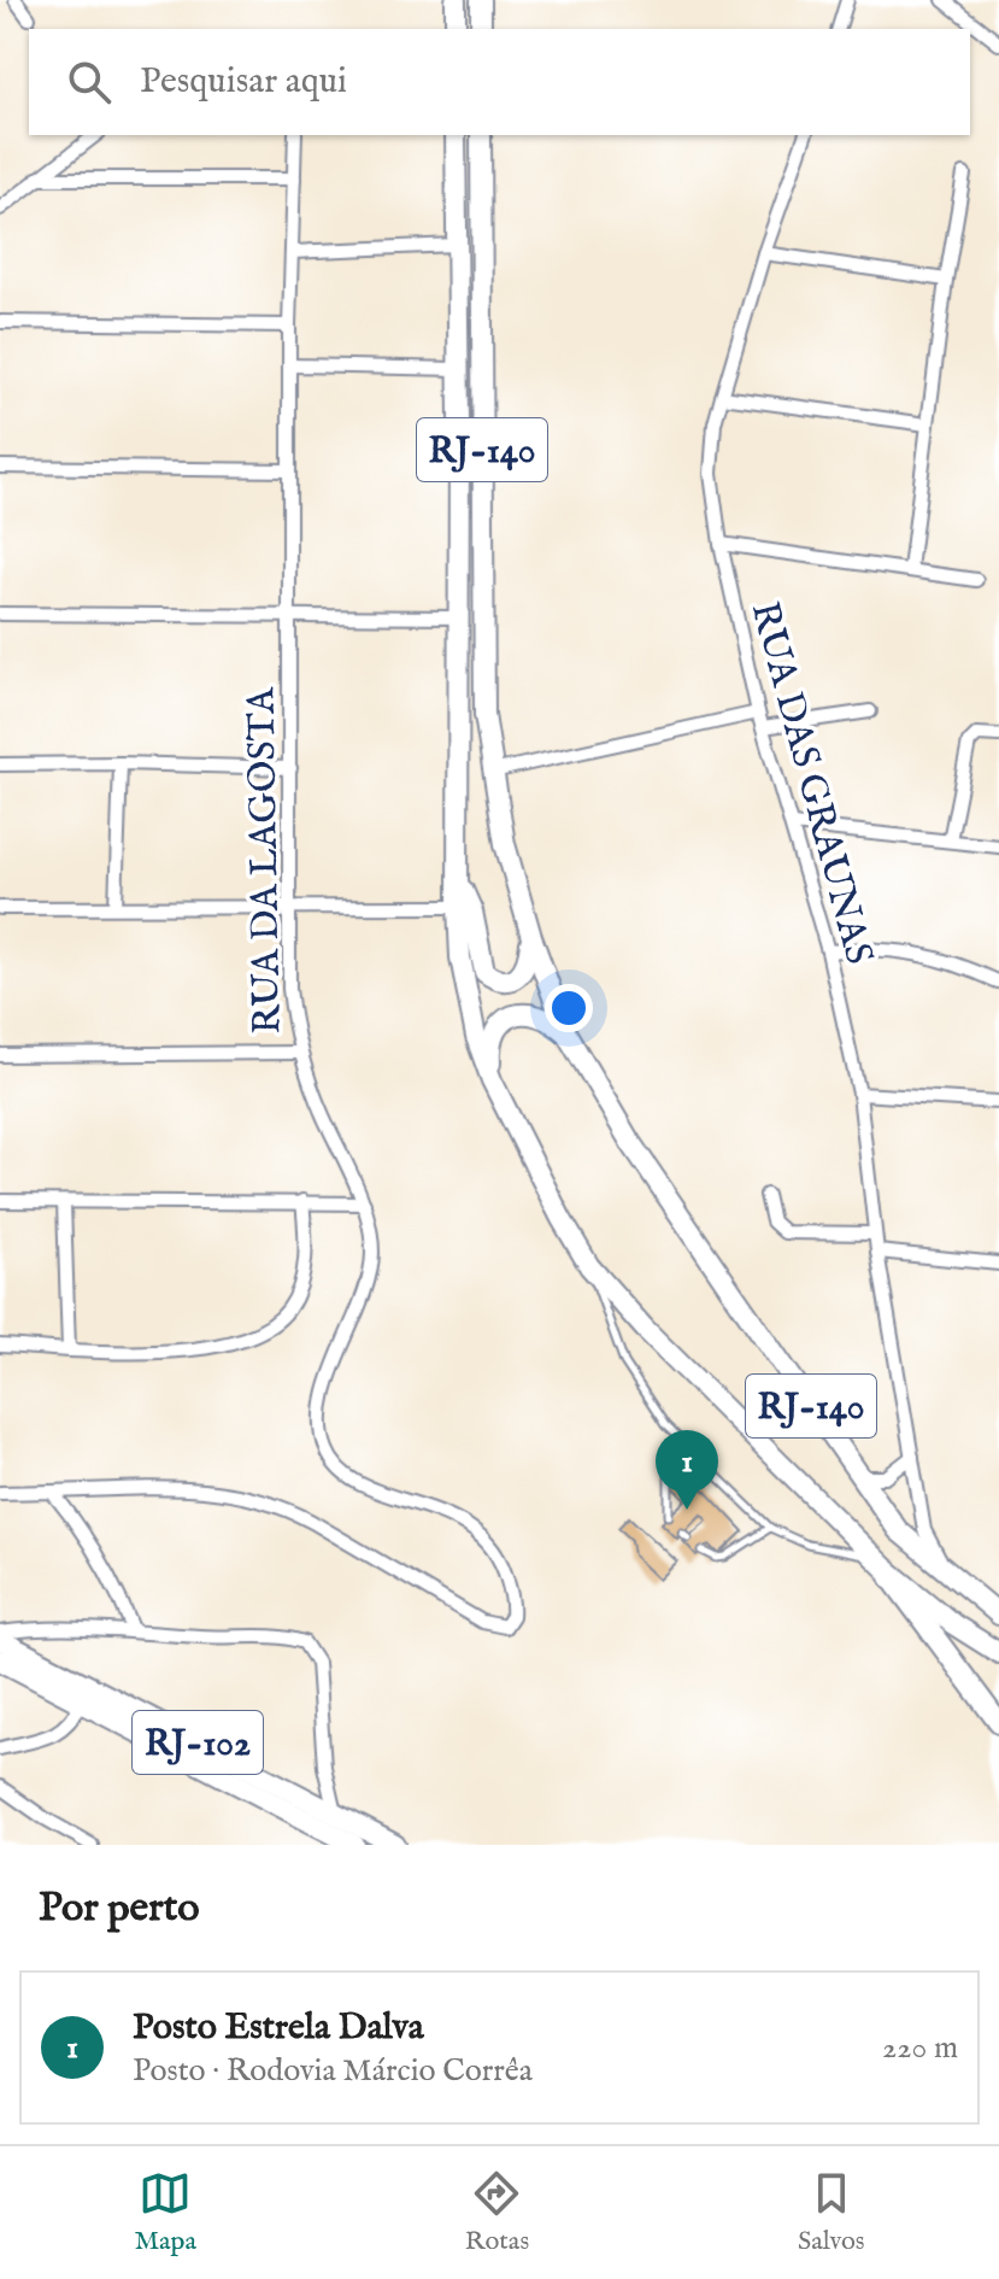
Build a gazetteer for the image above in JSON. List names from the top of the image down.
{
  "streets": {
    "main road": ["RJ-140", "RJ-102"],
    "street": ["RUA DAS GRAUNAS", "RUA DA LAGOSTA"]
  },
  "crossings": [
    ["RJ-140", "RUA DAS GRAUNAS"]
  ],
  "page": {
    "search": "Pesquisar aqui",
    "pins": "1",
    "heading": "Por perto",
    "list": [
      {
        "mark": "1",
        "name": "Posto Estrela Dalva",
        "note": "Posto · Rodovia Márcio Corrêa",
        "value": "220 m"
      }
    ],
    "nav": ["Mapa", "Rotas", "Salvos"]
  }
}
